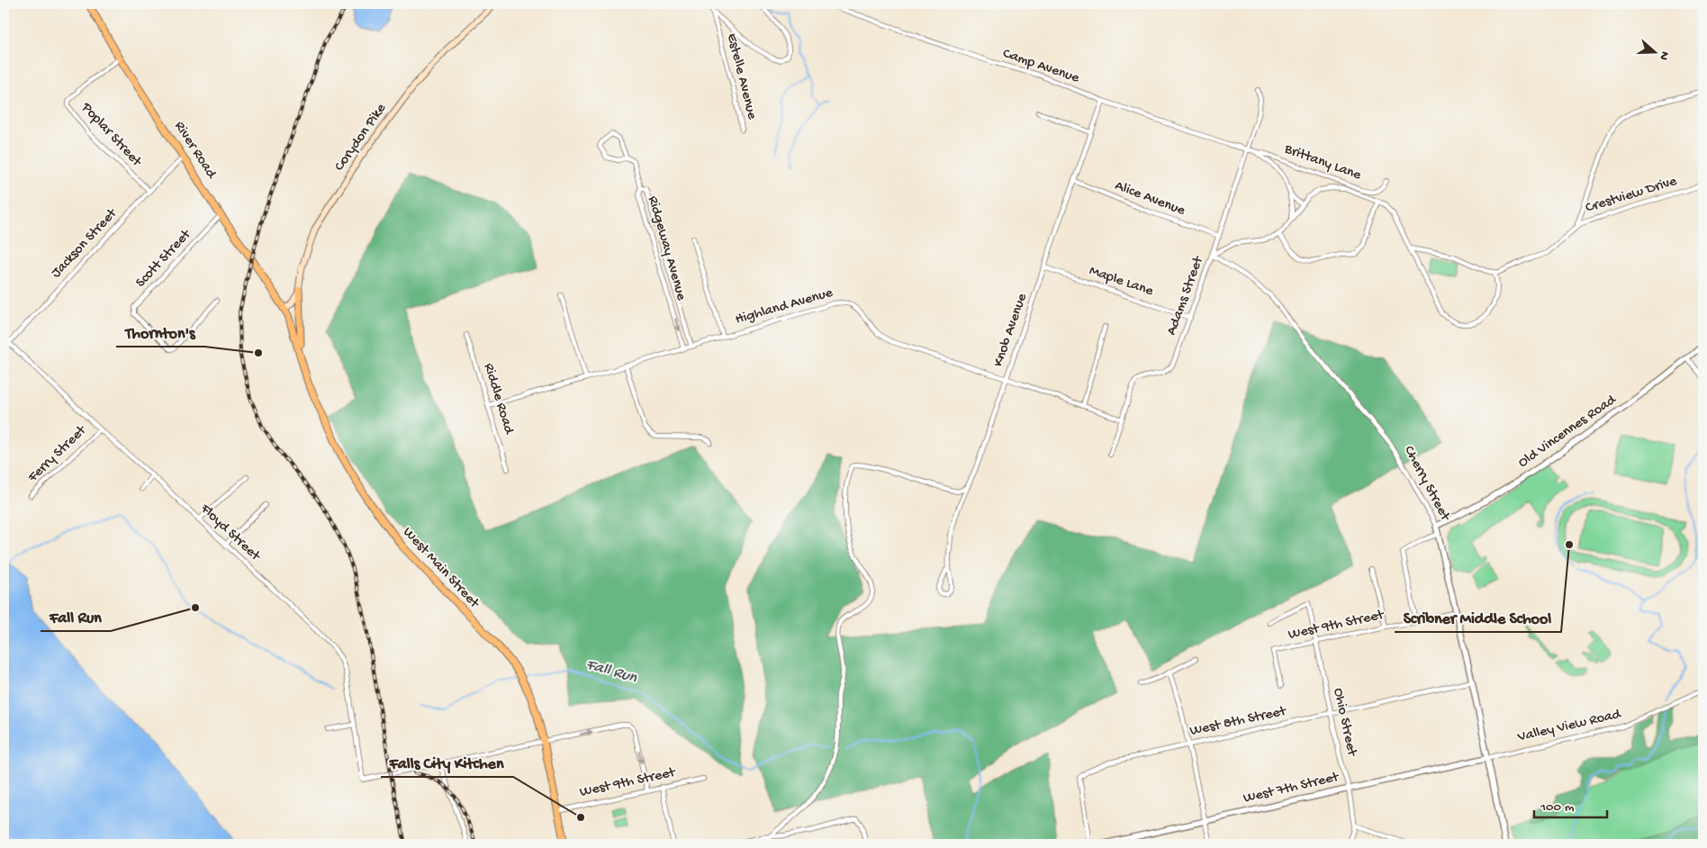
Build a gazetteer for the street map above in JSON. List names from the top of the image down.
{
  "streets": {
    "main road": ["Corydon Pike", "River Road", "West Main Street"],
    "street": [
      "Camp Avenue",
      "Estelle Avenue",
      "Poplar Street",
      "Brittany Lane",
      "Crestview Drive",
      "Alice Avenue",
      "Jackson Street",
      "Ridgeway Avenue",
      "Scott Street",
      "Maple Lane",
      "Adams Street",
      "Highland Avenue",
      "Knob Avenue",
      "Riddle Road",
      "Old Vincennes Road",
      "Ferry Street",
      "Cherry Street",
      "Floyd Street",
      "West 9th Street",
      "West 8th Street",
      "Ohio Street",
      "Valley View Road",
      "West 7th Street"
    ]
  },
  "crossings": [
    ["Camp Avenue", "Brittany Lane"],
    ["Camp Avenue", "Adams Street"],
    ["Camp Avenue", "Knob Avenue"],
    ["Poplar Street", "River Road"],
    ["Poplar Street", "Jackson Street"],
    ["Corydon Pike", "River Road"],
    ["Corydon Pike", "West Main Street"],
    ["River Road", "Jackson Street"],
    ["River Road", "Scott Street"],
    ["River Road", "West Main Street"],
    ["Brittany Lane", "Adams Street"],
    ["Alice Avenue", "Adams Street"],
    ["Alice Avenue", "Knob Avenue"],
    ["Jackson Street", "Floyd Street"],
    ["Ridgeway Avenue", "Highland Avenue"],
    ["Maple Lane", "Adams Street"],
    ["Maple Lane", "Knob Avenue"],
    ["Adams Street", "Highland Avenue"],
    ["Adams Street", "Cherry Street"],
    ["Highland Avenue", "Knob Avenue"],
    ["Highland Avenue", "Riddle Road"],
    ["Old Vincennes Road", "Cherry Street"],
    ["Ferry Street", "Floyd Street"],
    ["Cherry Street", "West 9th Street"],
    ["Cherry Street", "West 8th Street"],
    ["Cherry Street", "Valley View Road"],
    ["Cherry Street", "West 7th Street"],
    ["West Main Street", "West 9th Street"],
    ["West 9th Street", "Ohio Street"],
    ["West 8th Street", "Ohio Street"],
    ["Ohio Street", "West 7th Street"],
    ["Valley View Road", "West 7th Street"]
  ],
  "water": ["Fall Run"],
  "places": [
    "Thornton's",
    "Scribner Middle School",
    "Fall Run",
    "Falls City Kitchen"
  ],
  "scale_bar": "100 m",
  "north": "right"
}
